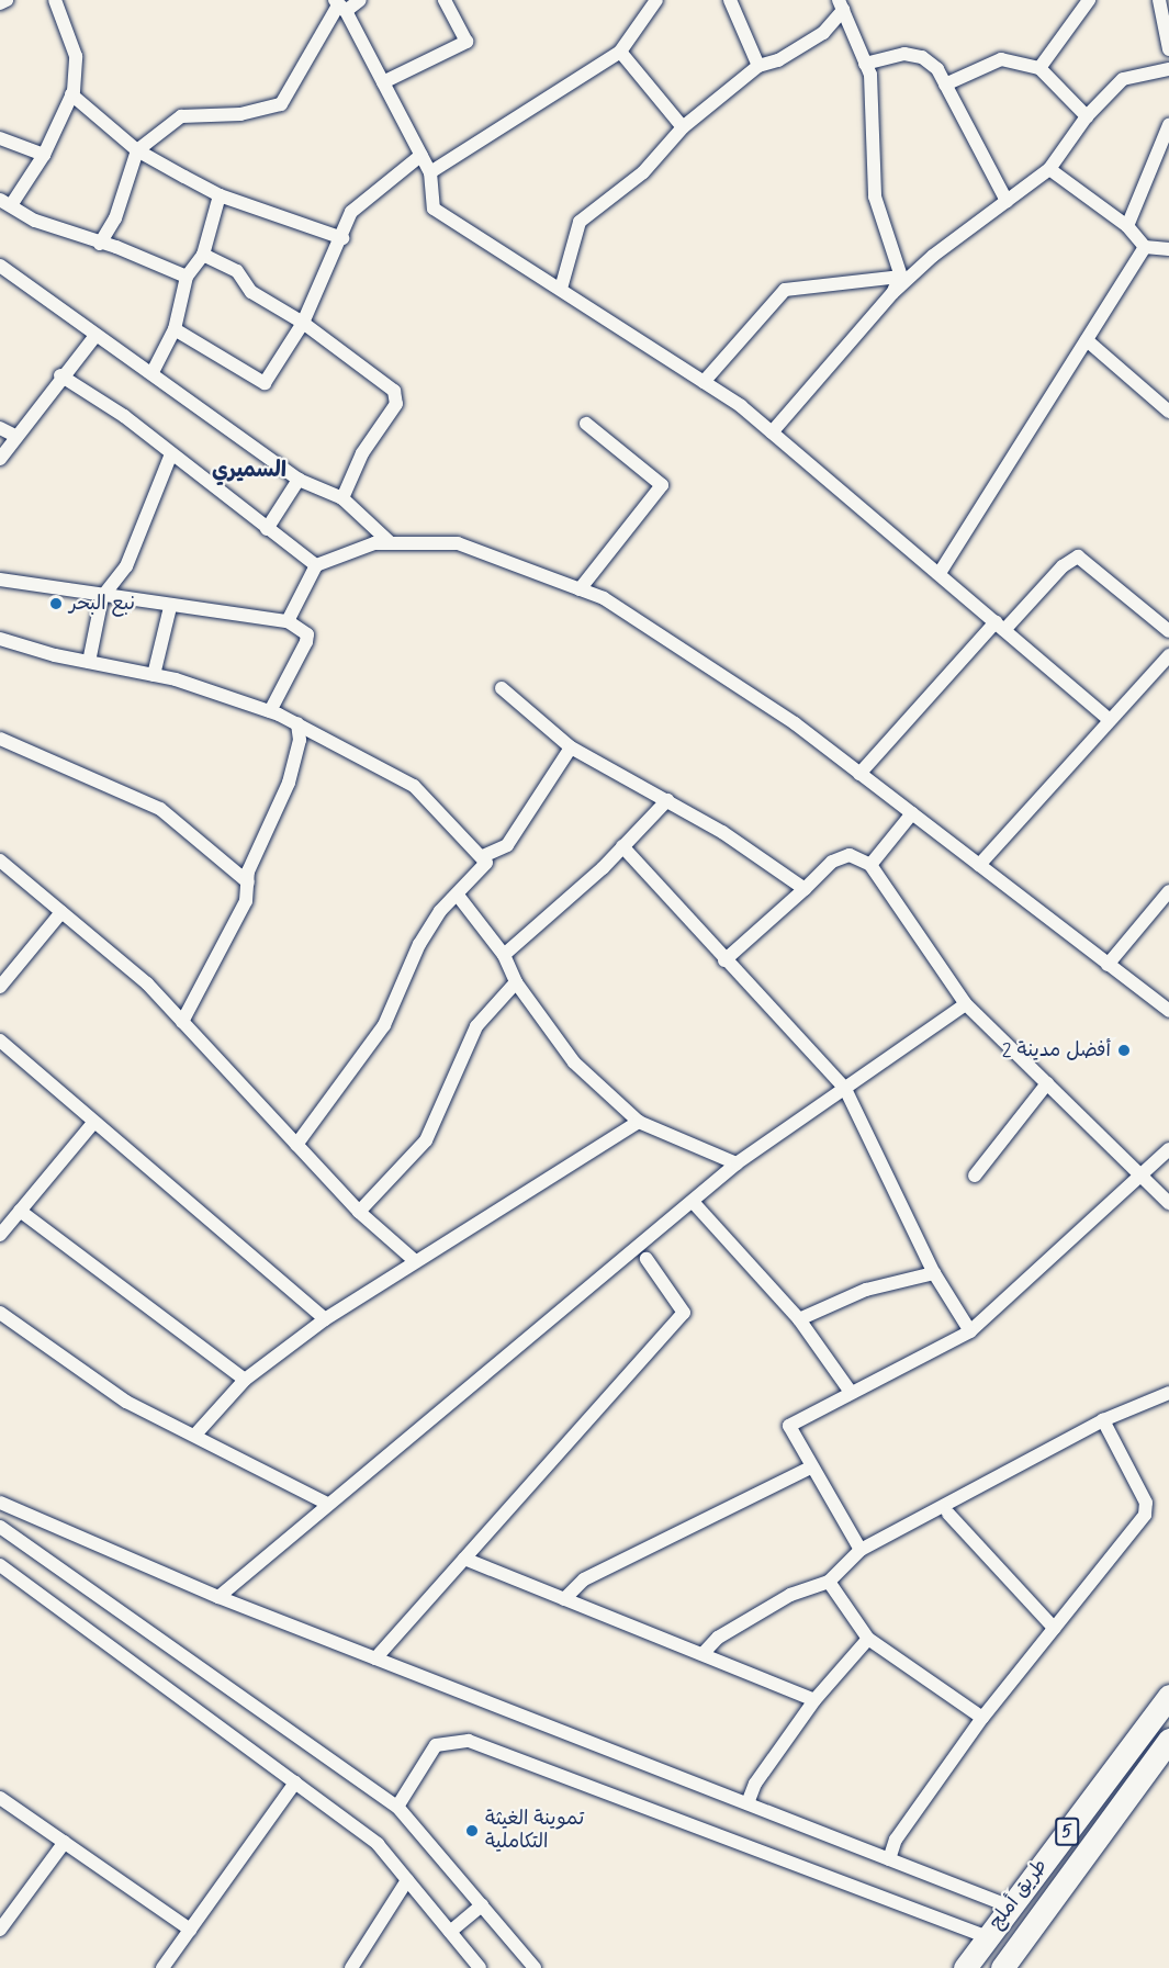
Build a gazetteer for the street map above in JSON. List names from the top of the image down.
{
  "streets": {
    "highway": ["5", "طريق أملج"]
  },
  "districts": ["السميري"],
  "places": ["نبع البحر", "2 أفضل مدينة", "تموينة الغيثة التكاملية"]
}
